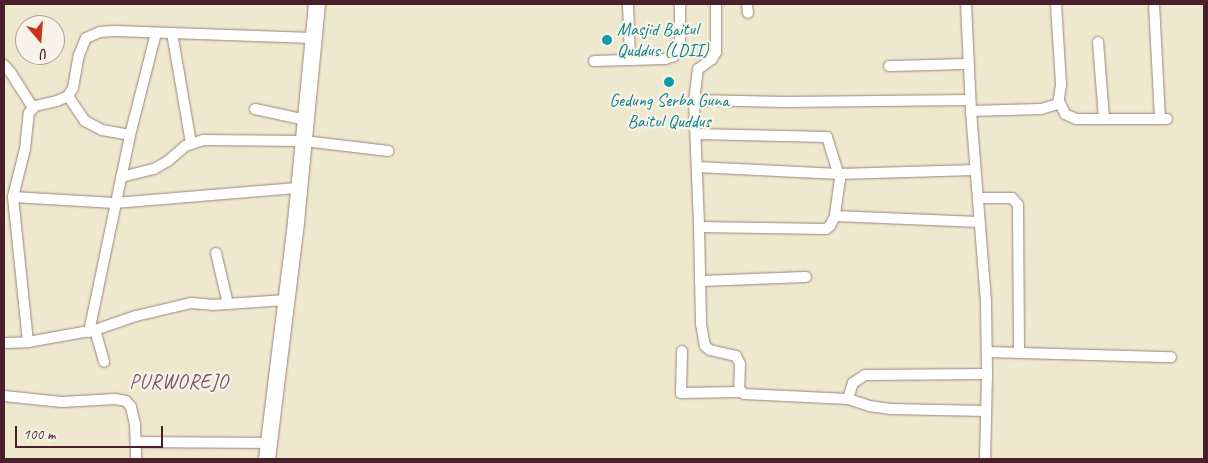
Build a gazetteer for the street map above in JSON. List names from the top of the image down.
{
  "districts": ["PURWOREJO"],
  "places": ["Masjid Baitul Quddus (LDII)", "Gedung Serba Guna Baitul Quddus"],
  "scale_bar": "100 m",
  "north": "bottom"
}
